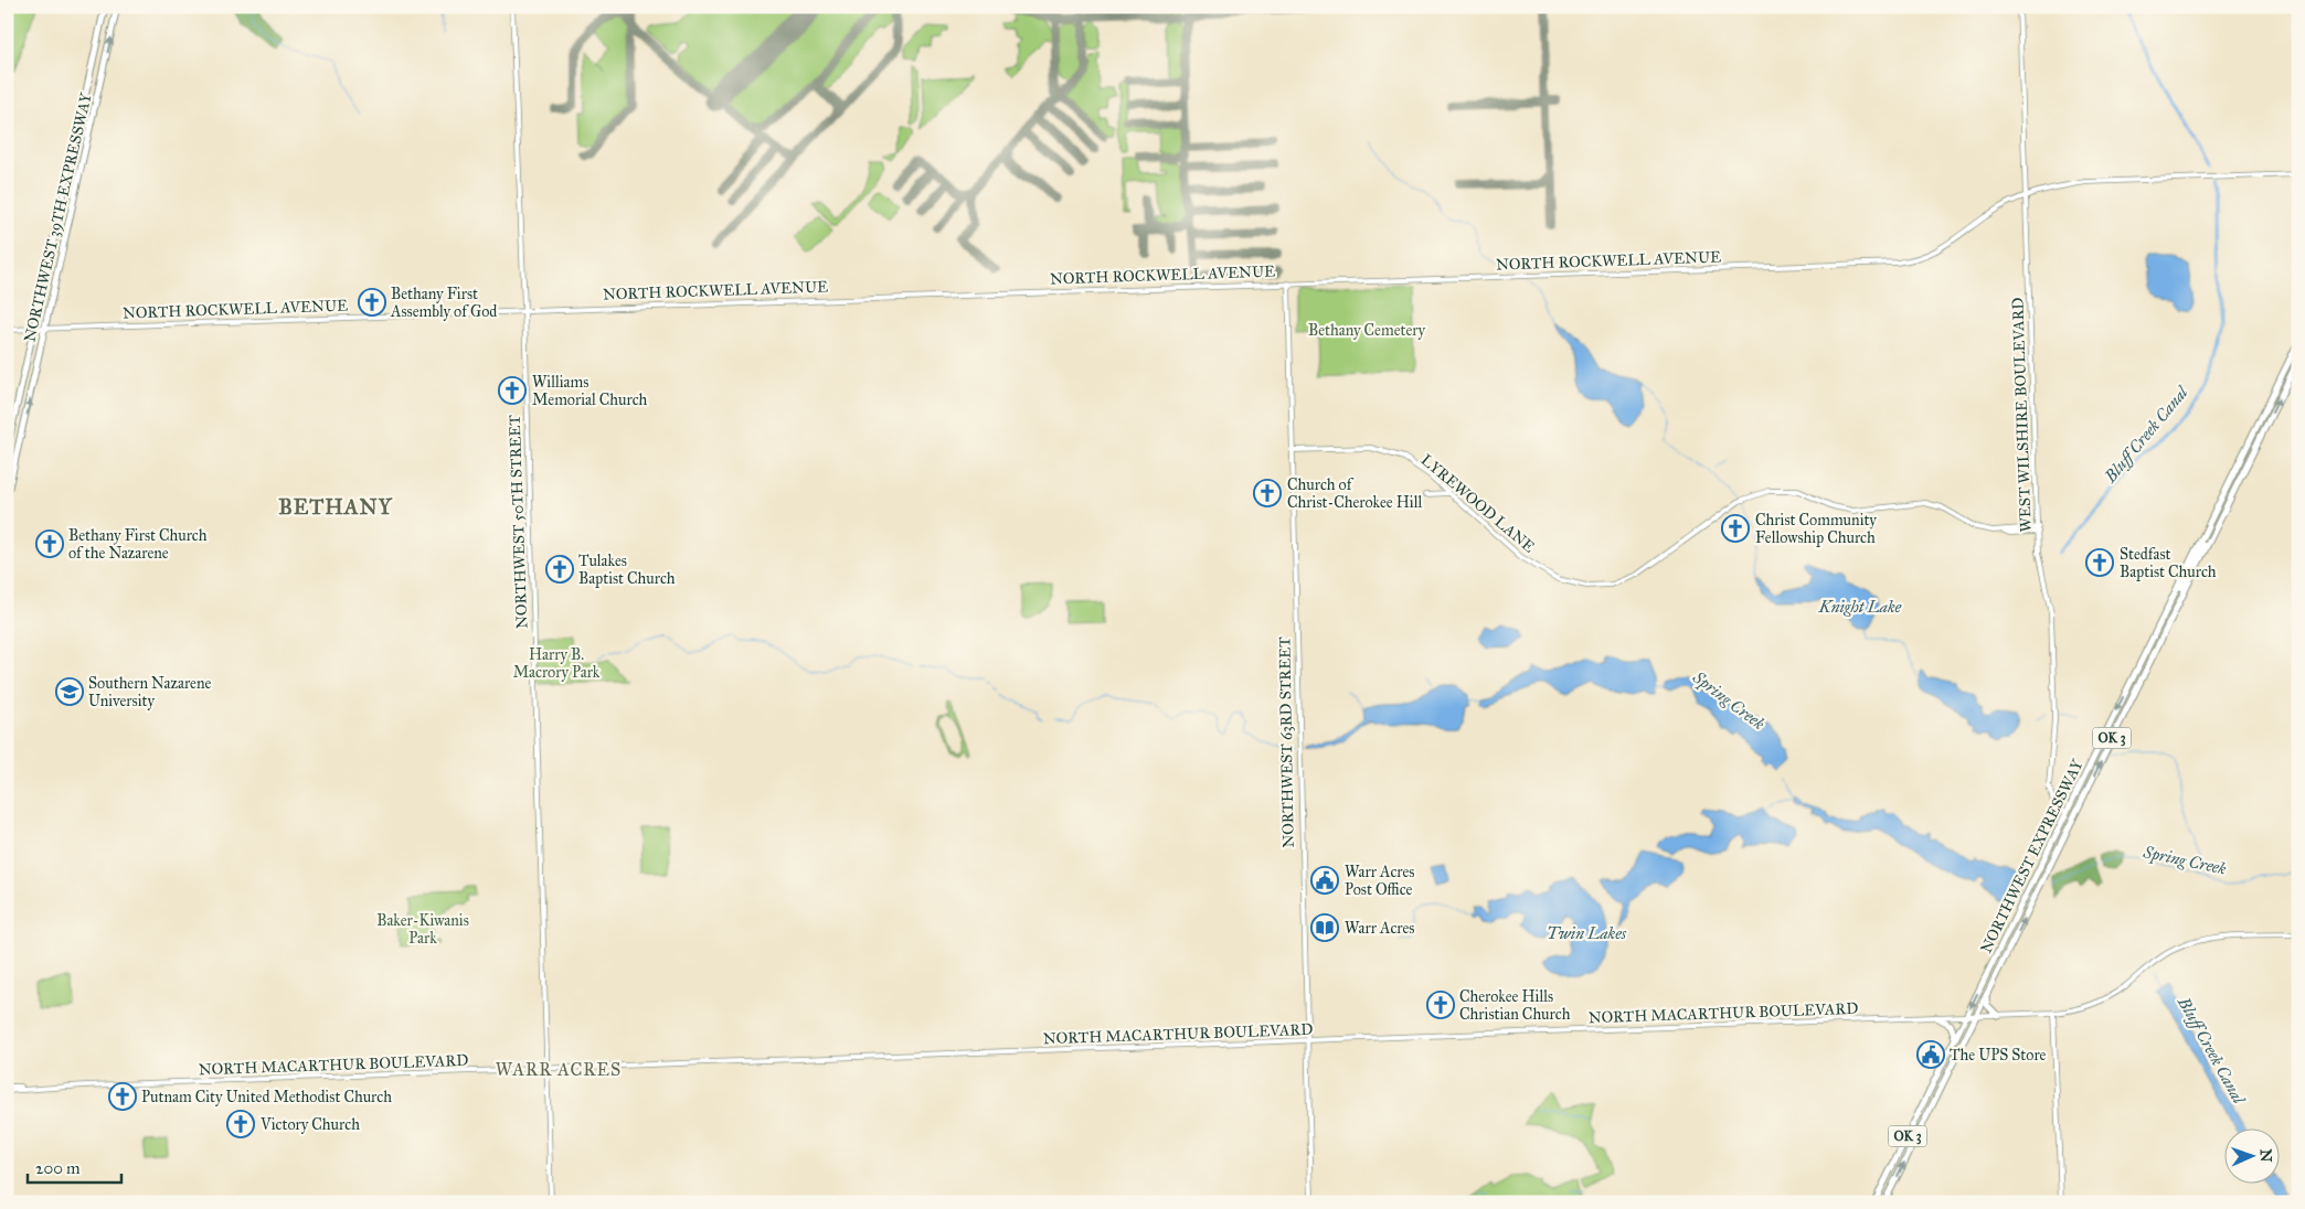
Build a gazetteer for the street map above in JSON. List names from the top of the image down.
{
  "streets": {
    "highway": ["NORTHWEST 39TH EXPRESSWAY", "OK 3", "NORTHWEST EXPRESSWAY"],
    "main road": [
      "NORTH ROCKWELL AVENUE",
      "WEST WILSHIRE BOULEVARD",
      "LYREWOOD LANE",
      "NORTHWEST 50TH STREET",
      "NORTHWEST 63RD STREET",
      "NORTH MACARTHUR BOULEVARD"
    ]
  },
  "crossings": [
    ["NORTHWEST 39TH EXPRESSWAY", "NORTH ROCKWELL AVENUE"],
    ["NORTH ROCKWELL AVENUE", "WEST WILSHIRE BOULEVARD"],
    ["NORTH ROCKWELL AVENUE", "NORTHWEST 50TH STREET"],
    ["NORTH ROCKWELL AVENUE", "NORTHWEST 63RD STREET"],
    ["WEST WILSHIRE BOULEVARD", "LYREWOOD LANE"],
    ["WEST WILSHIRE BOULEVARD", "NORTHWEST EXPRESSWAY"],
    ["LYREWOOD LANE", "NORTHWEST 63RD STREET"],
    ["NORTHWEST 50TH STREET", "NORTH MACARTHUR BOULEVARD"],
    ["NORTHWEST 63RD STREET", "NORTH MACARTHUR BOULEVARD"],
    ["NORTHWEST EXPRESSWAY", "NORTH MACARTHUR BOULEVARD"]
  ],
  "districts": ["BETHANY", "WARR ACRES"],
  "water": [
    "Bluff Creek Canal",
    "Knight Lake",
    "Spring Creek",
    "Twin Lakes"
  ],
  "parks": ["Bethany Cemetery", "Harry B. Macrory Park", "Baker-Kiwanis Park"],
  "places": {
    "church": [
      "Bethany First Assembly of God",
      "Williams Memorial Church",
      "Church of Christ-Cherokee Hill",
      "Christ Community Fellowship Church",
      "Bethany First Church of the Nazarene",
      "Stedfast Baptist Church",
      "Tulakes Baptist Church",
      "Cherokee Hills Christian Church",
      "Putnam City United Methodist Church",
      "Victory Church"
    ],
    "school or university": ["Southern Nazarene University"],
    "public building": ["Warr Acres Post Office", "The UPS Store"],
    "library": ["Warr Acres"]
  },
  "scale_bar": "200 m",
  "north": "right"
}
